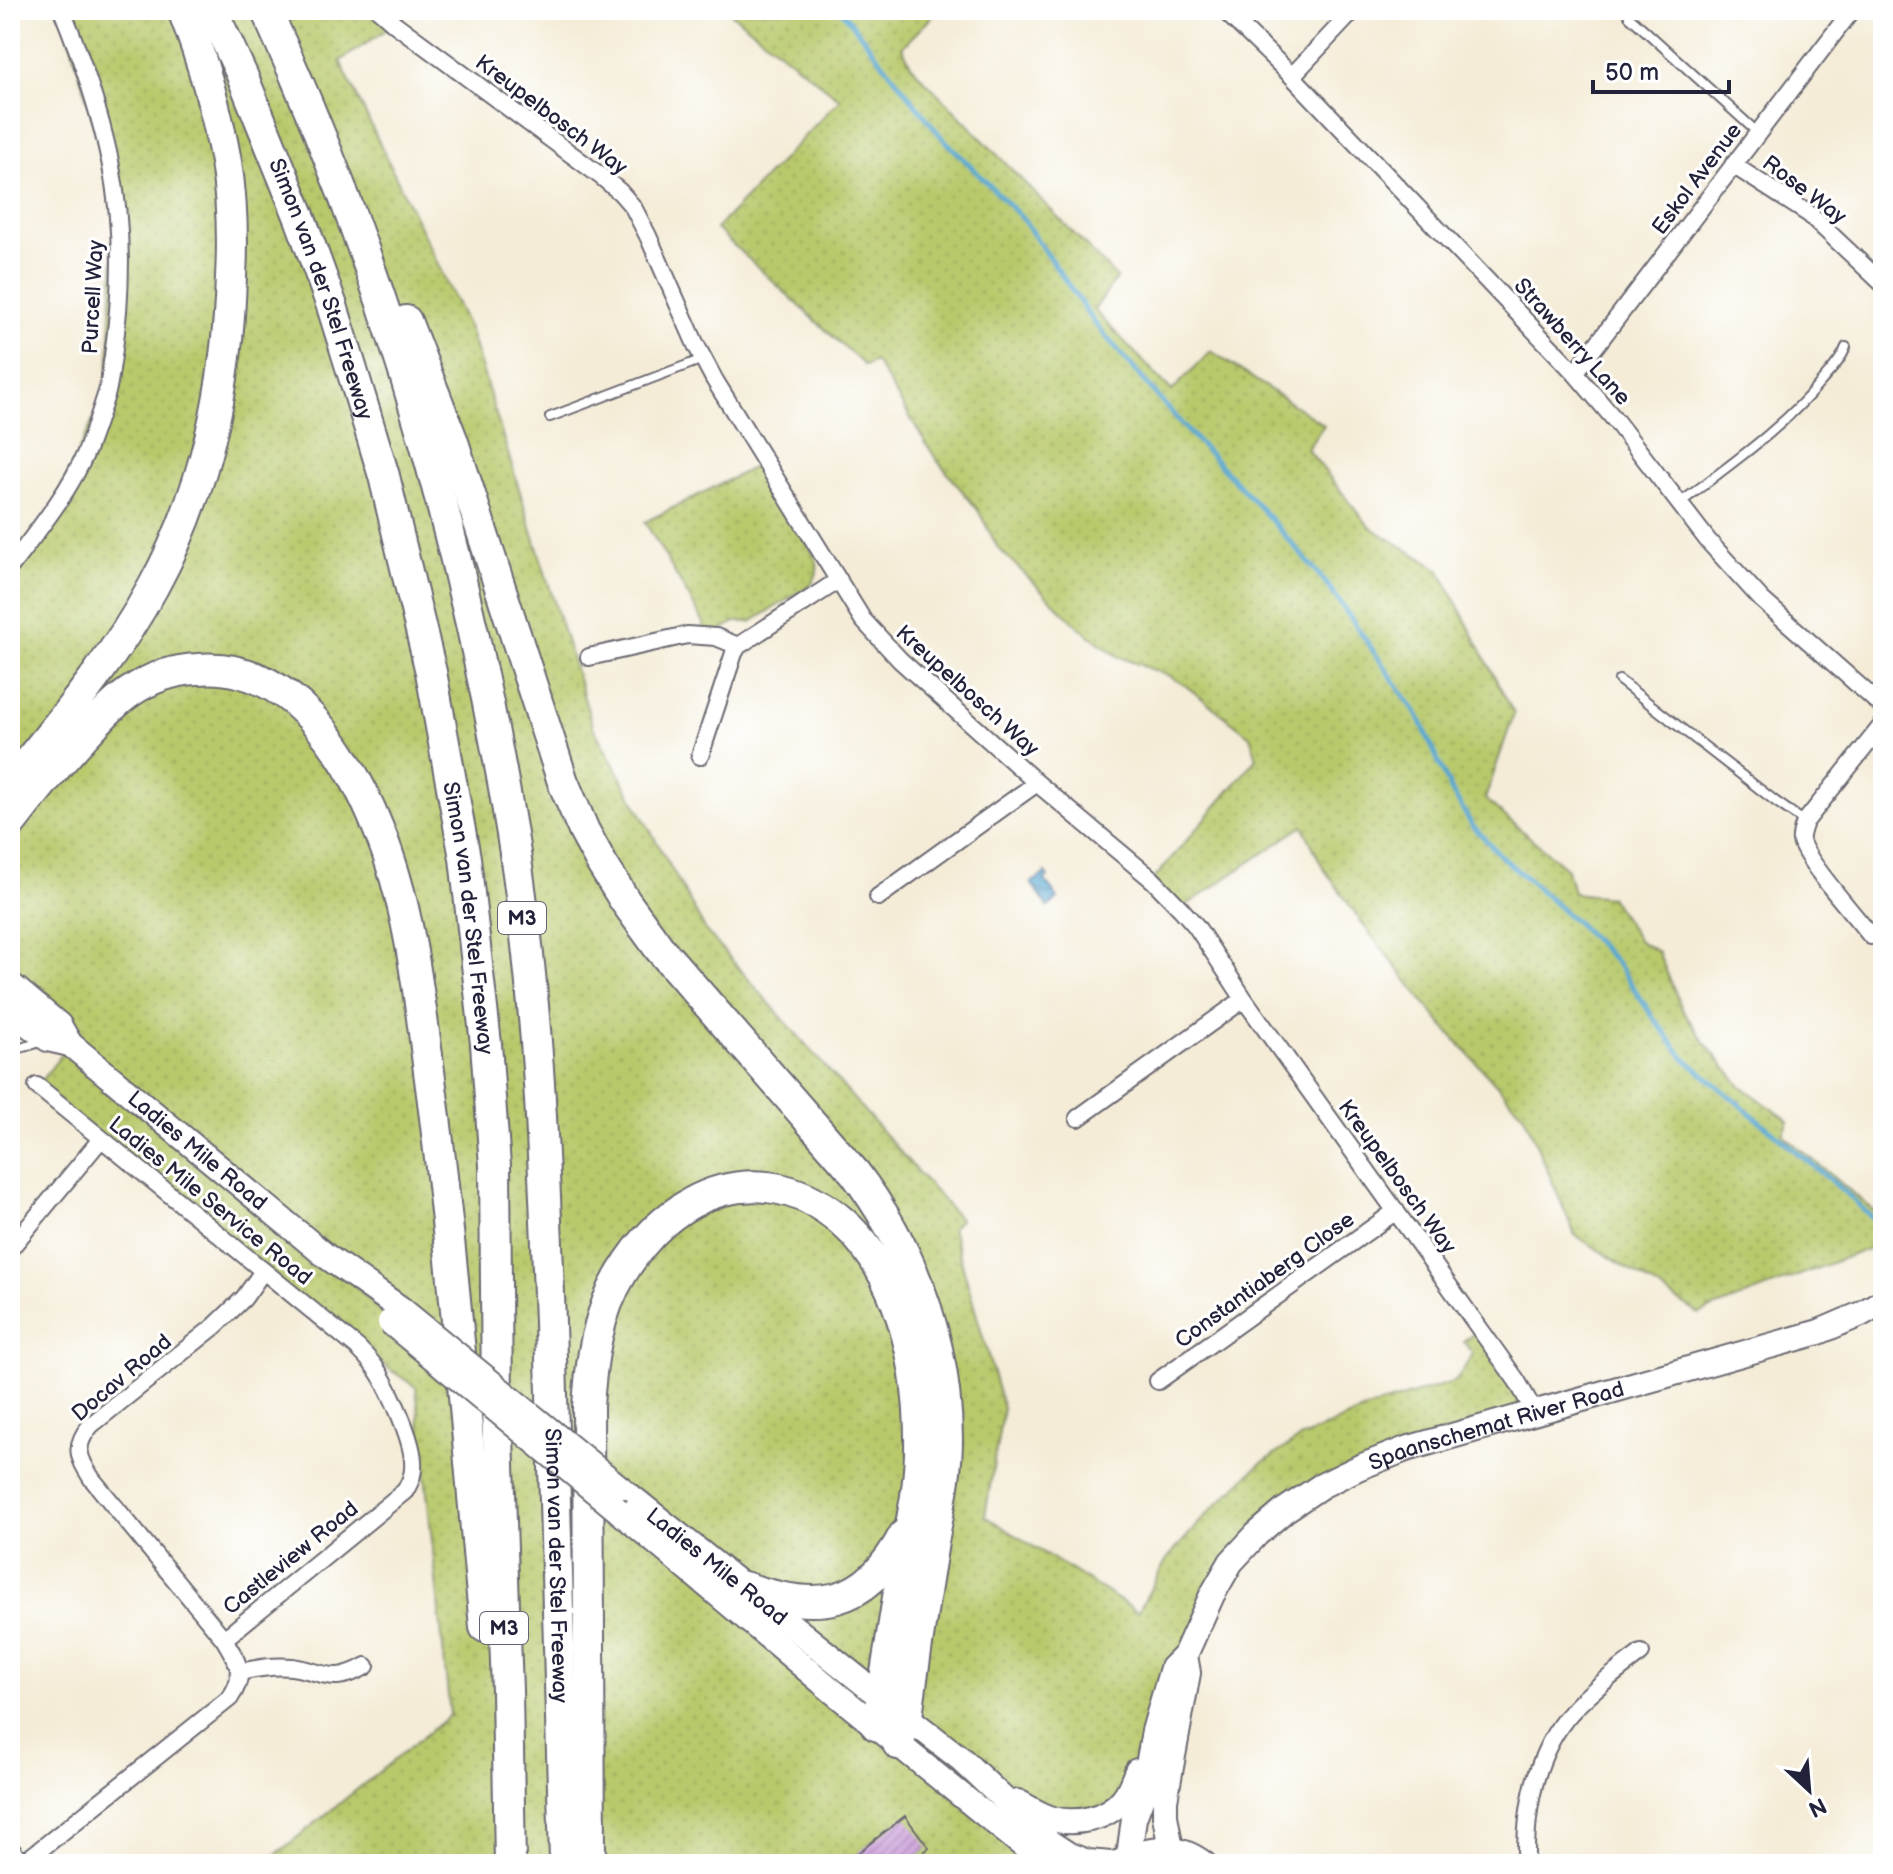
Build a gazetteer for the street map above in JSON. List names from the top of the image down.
{
  "streets": {
    "highway": ["Simon van der Stel Freeway", "M3"],
    "main road": ["Ladies Mile Road", "Spaanschemat River Road"],
    "street": [
      "Kreupelbosch Way",
      "Eskol Avenue",
      "Rose Way",
      "Purcell Way",
      "Strawberry Lane",
      "Ladies Mile Service Road",
      "Constantiaberg Close",
      "Docav Road",
      "Castleview Road"
    ]
  },
  "crossings": [
    ["Kreupelbosch Way", "Constantiaberg Close"],
    ["Kreupelbosch Way", "Spaanschemat River Road"],
    ["Eskol Avenue", "Rose Way"],
    ["Eskol Avenue", "Strawberry Lane"],
    ["Ladies Mile Road", "Spaanschemat River Road"],
    ["Ladies Mile Service Road", "Docav Road"],
    ["Ladies Mile Service Road", "Castleview Road"],
    ["Docav Road", "Castleview Road"]
  ],
  "scale_bar": "50 m",
  "north": "bottom right"
}
